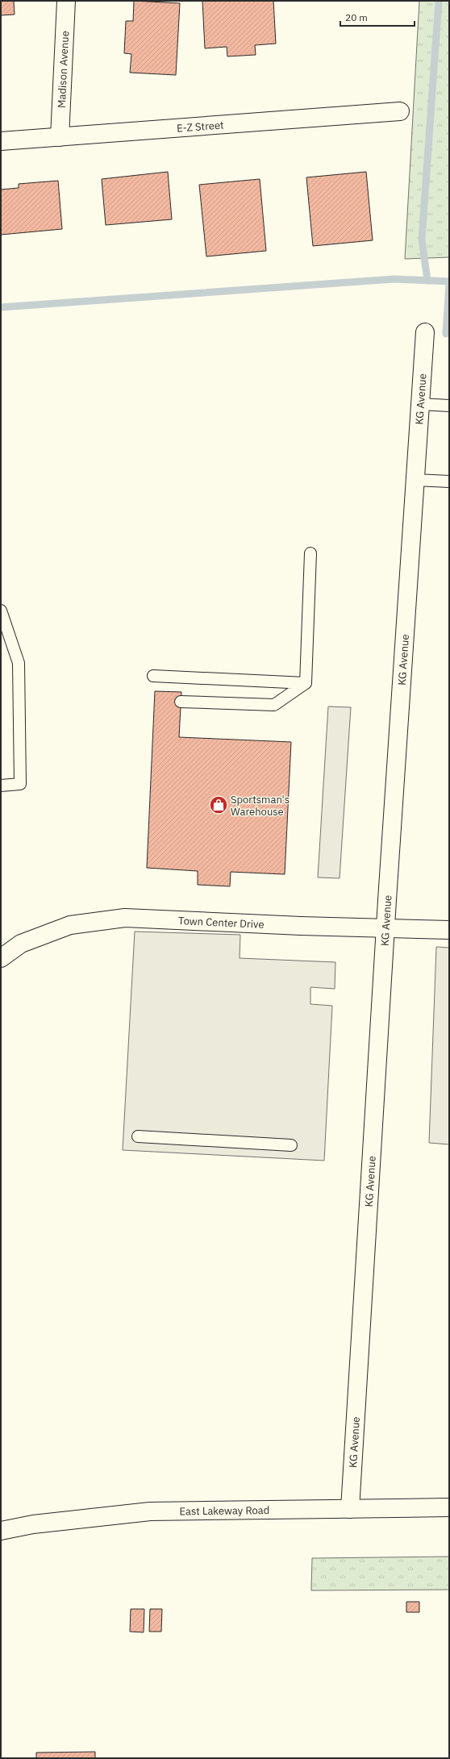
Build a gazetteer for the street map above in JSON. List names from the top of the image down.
{
  "streets": {
    "street": [
      "Madison Avenue",
      "E-Z Street",
      "KG Avenue",
      "Town Center Drive",
      "East Lakeway Road"
    ]
  },
  "crossings": [
    ["Madison Avenue", "E-Z Street"],
    ["KG Avenue", "Town Center Drive"],
    ["KG Avenue", "East Lakeway Road"]
  ],
  "places": {
    "shop": ["Sportsman's Warehouse"]
  },
  "scale_bar": "20 m"
}
